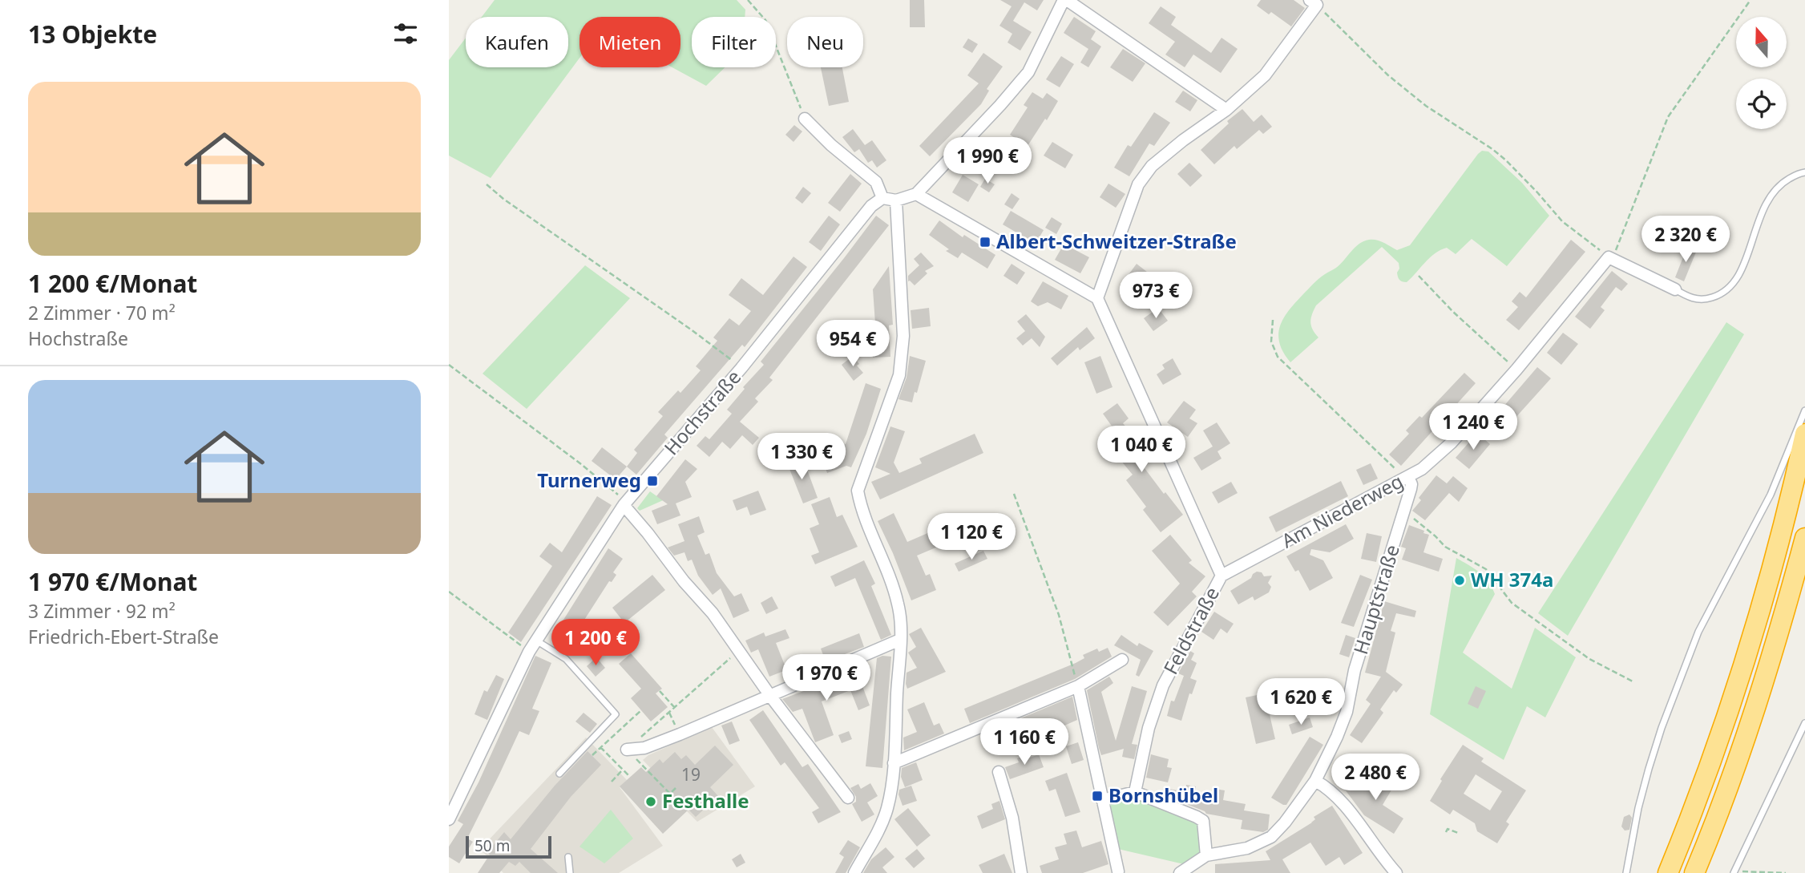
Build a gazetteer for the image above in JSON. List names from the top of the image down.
{
  "streets": {
    "street": [
      "Hochstraße",
      "Am Niederweg",
      "Hauptstraße",
      "Feldstraße"
    ]
  },
  "crossings": [
    ["Am Niederweg", "Hauptstraße"],
    ["Am Niederweg", "Feldstraße"]
  ],
  "places": {
    "transit": ["Albert-Schweitzer-Straße", "Turnerweg", "Bornshübel"],
    "other": ["WH 374a", "Festhalle"]
  },
  "house_numbers": ["19"],
  "scale_bar": "50 m",
  "north": "top",
  "page": {
    "heading": "13 Objekte",
    "chip": [
      "Kaufen",
      "Mieten",
      "Filter",
      "Neu"
    ],
    "list": [
      {
        "name": "1 200 €/Monat",
        "note": "2 Zimmer · 70 m² · Hochstraße"
      },
      {
        "name": "1 970 €/Monat",
        "note": "3 Zimmer · 92 m² · Friedrich-Ebert-Straße"
      }
    ],
    "price": [
      "1 990 €",
      "2 320 €",
      "973 €",
      "954 €",
      "1 240 €",
      "1 040 €",
      "1 330 €",
      "1 120 €",
      "1 200 €",
      "1 970 €",
      "1 620 €",
      "1 160 €",
      "2 480 €"
    ],
    "scale": "50 m"
  }
}
